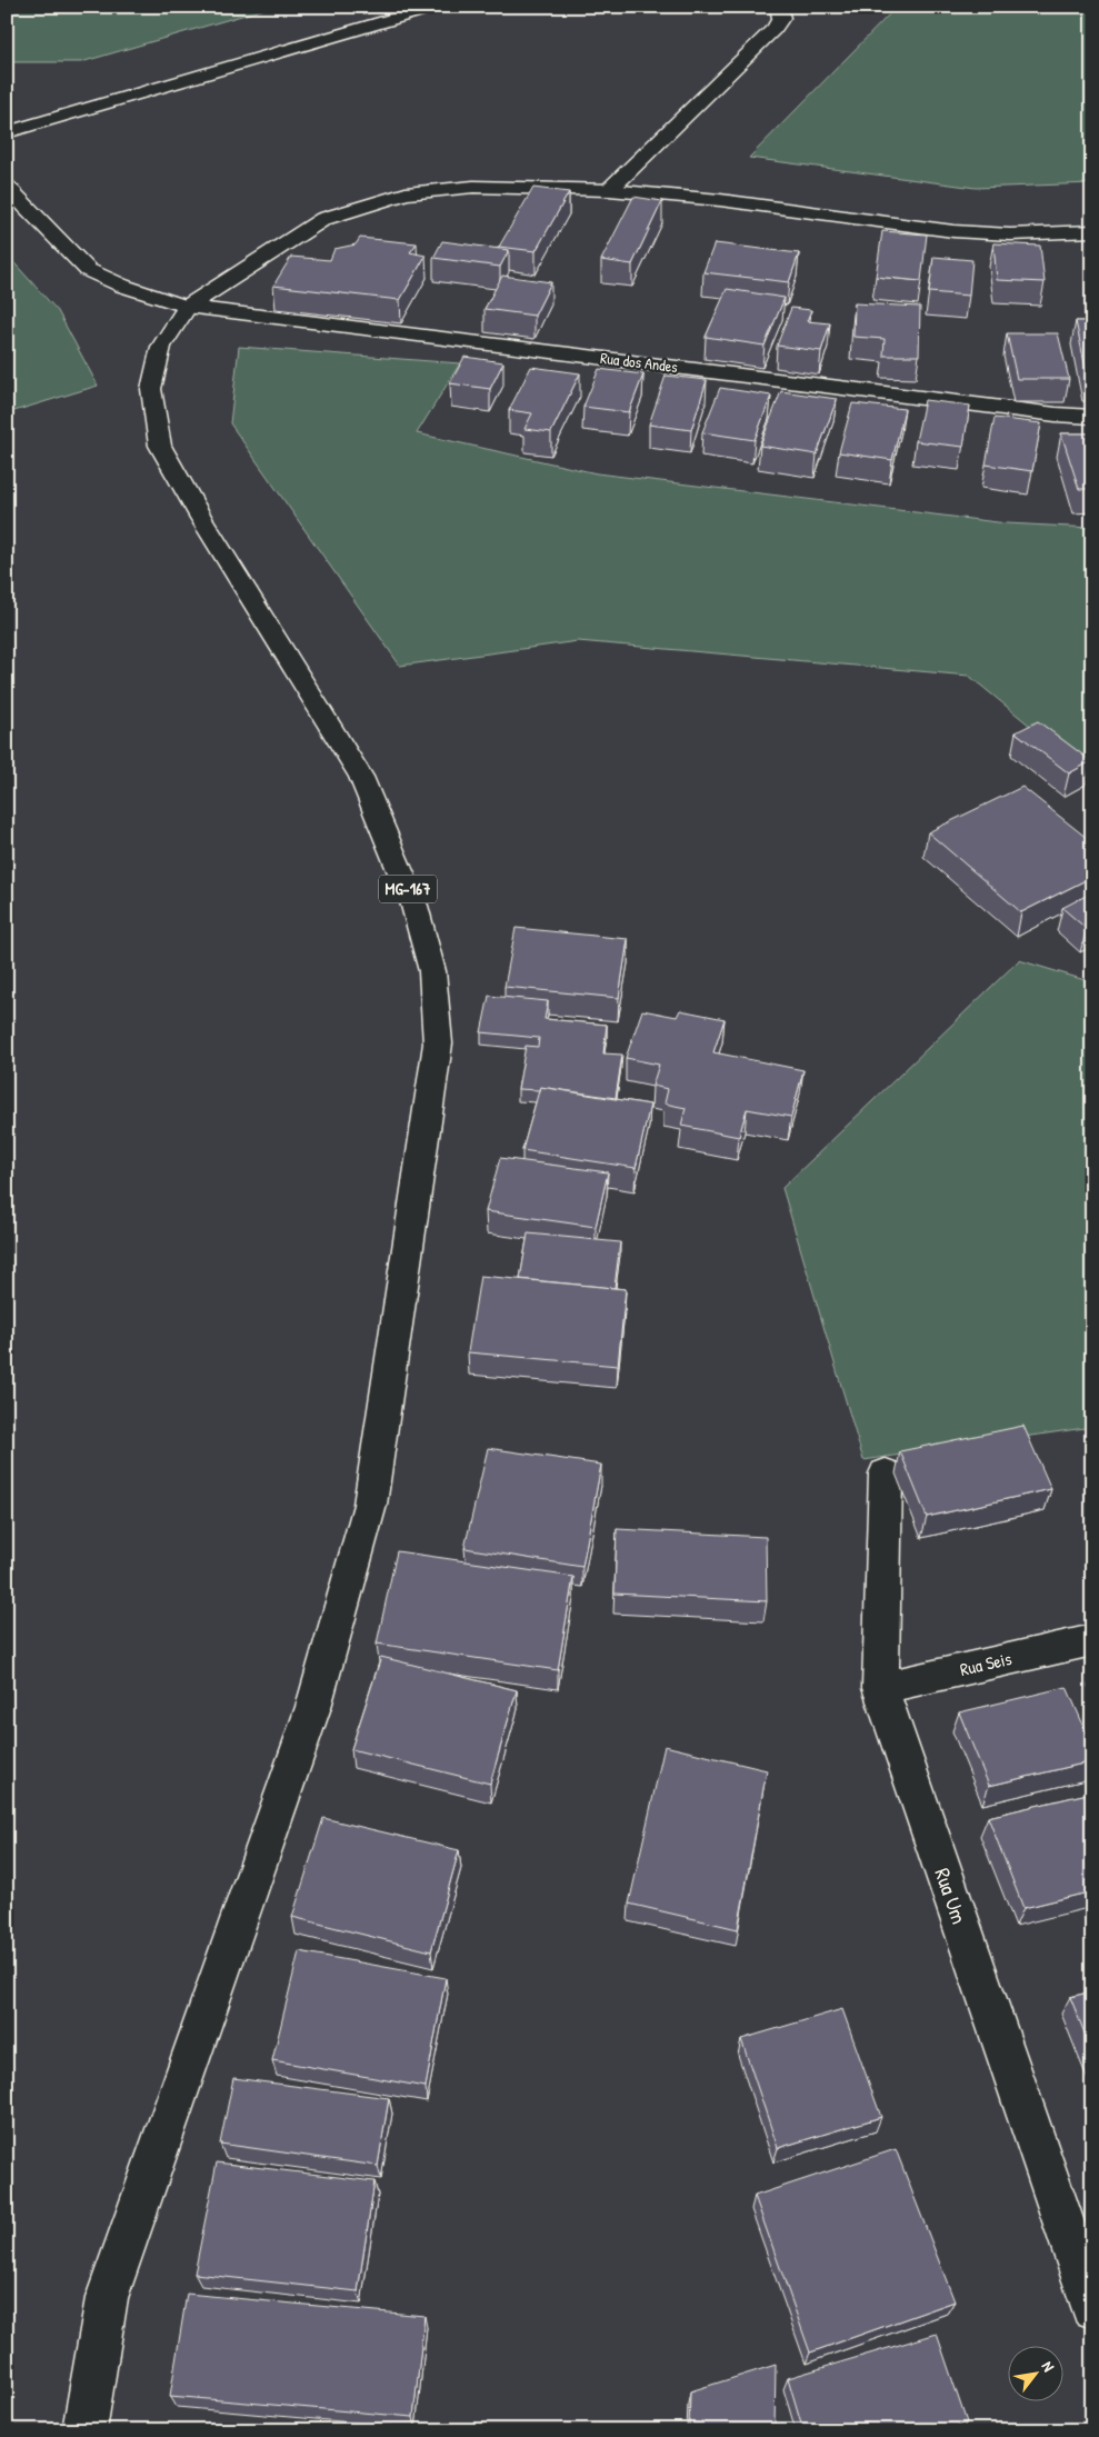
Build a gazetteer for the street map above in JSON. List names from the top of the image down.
{
  "streets": {
    "main road": [
      "Rua dos Andes",
      "MG-167",
      "Rua Seis",
      "Rua Um"
    ]
  },
  "crossings": [
    ["Rua dos Andes", "MG-167"],
    ["Rua Seis", "Rua Um"]
  ],
  "north": "top right"
}
